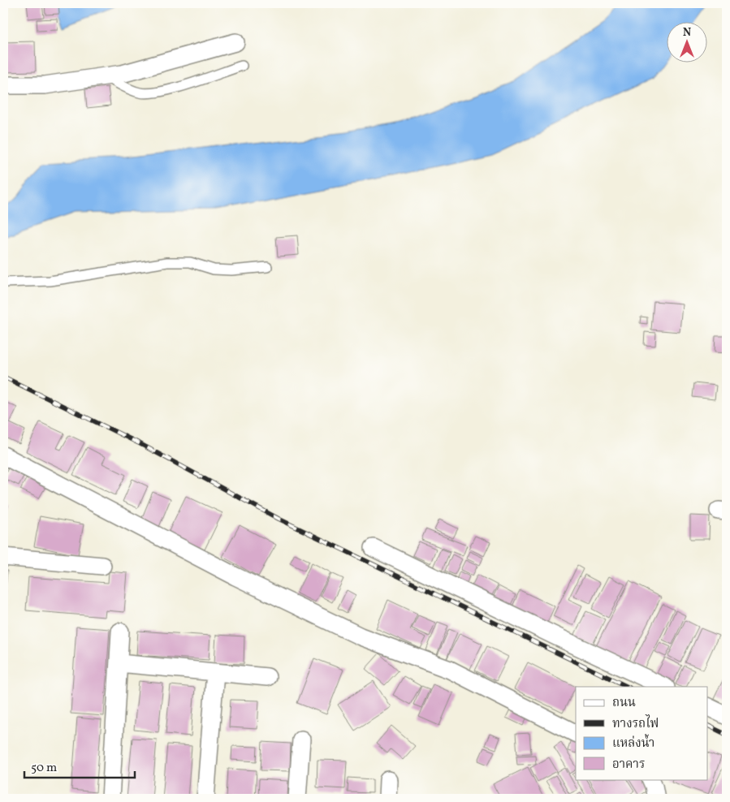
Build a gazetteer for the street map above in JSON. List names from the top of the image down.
{
  "legend": [
    "ถนน",
    "ทางรถไฟ",
    "แหล่งน้ำ",
    "อาคาร"
  ],
  "scale_bar": "50 m",
  "north": "top"
}
